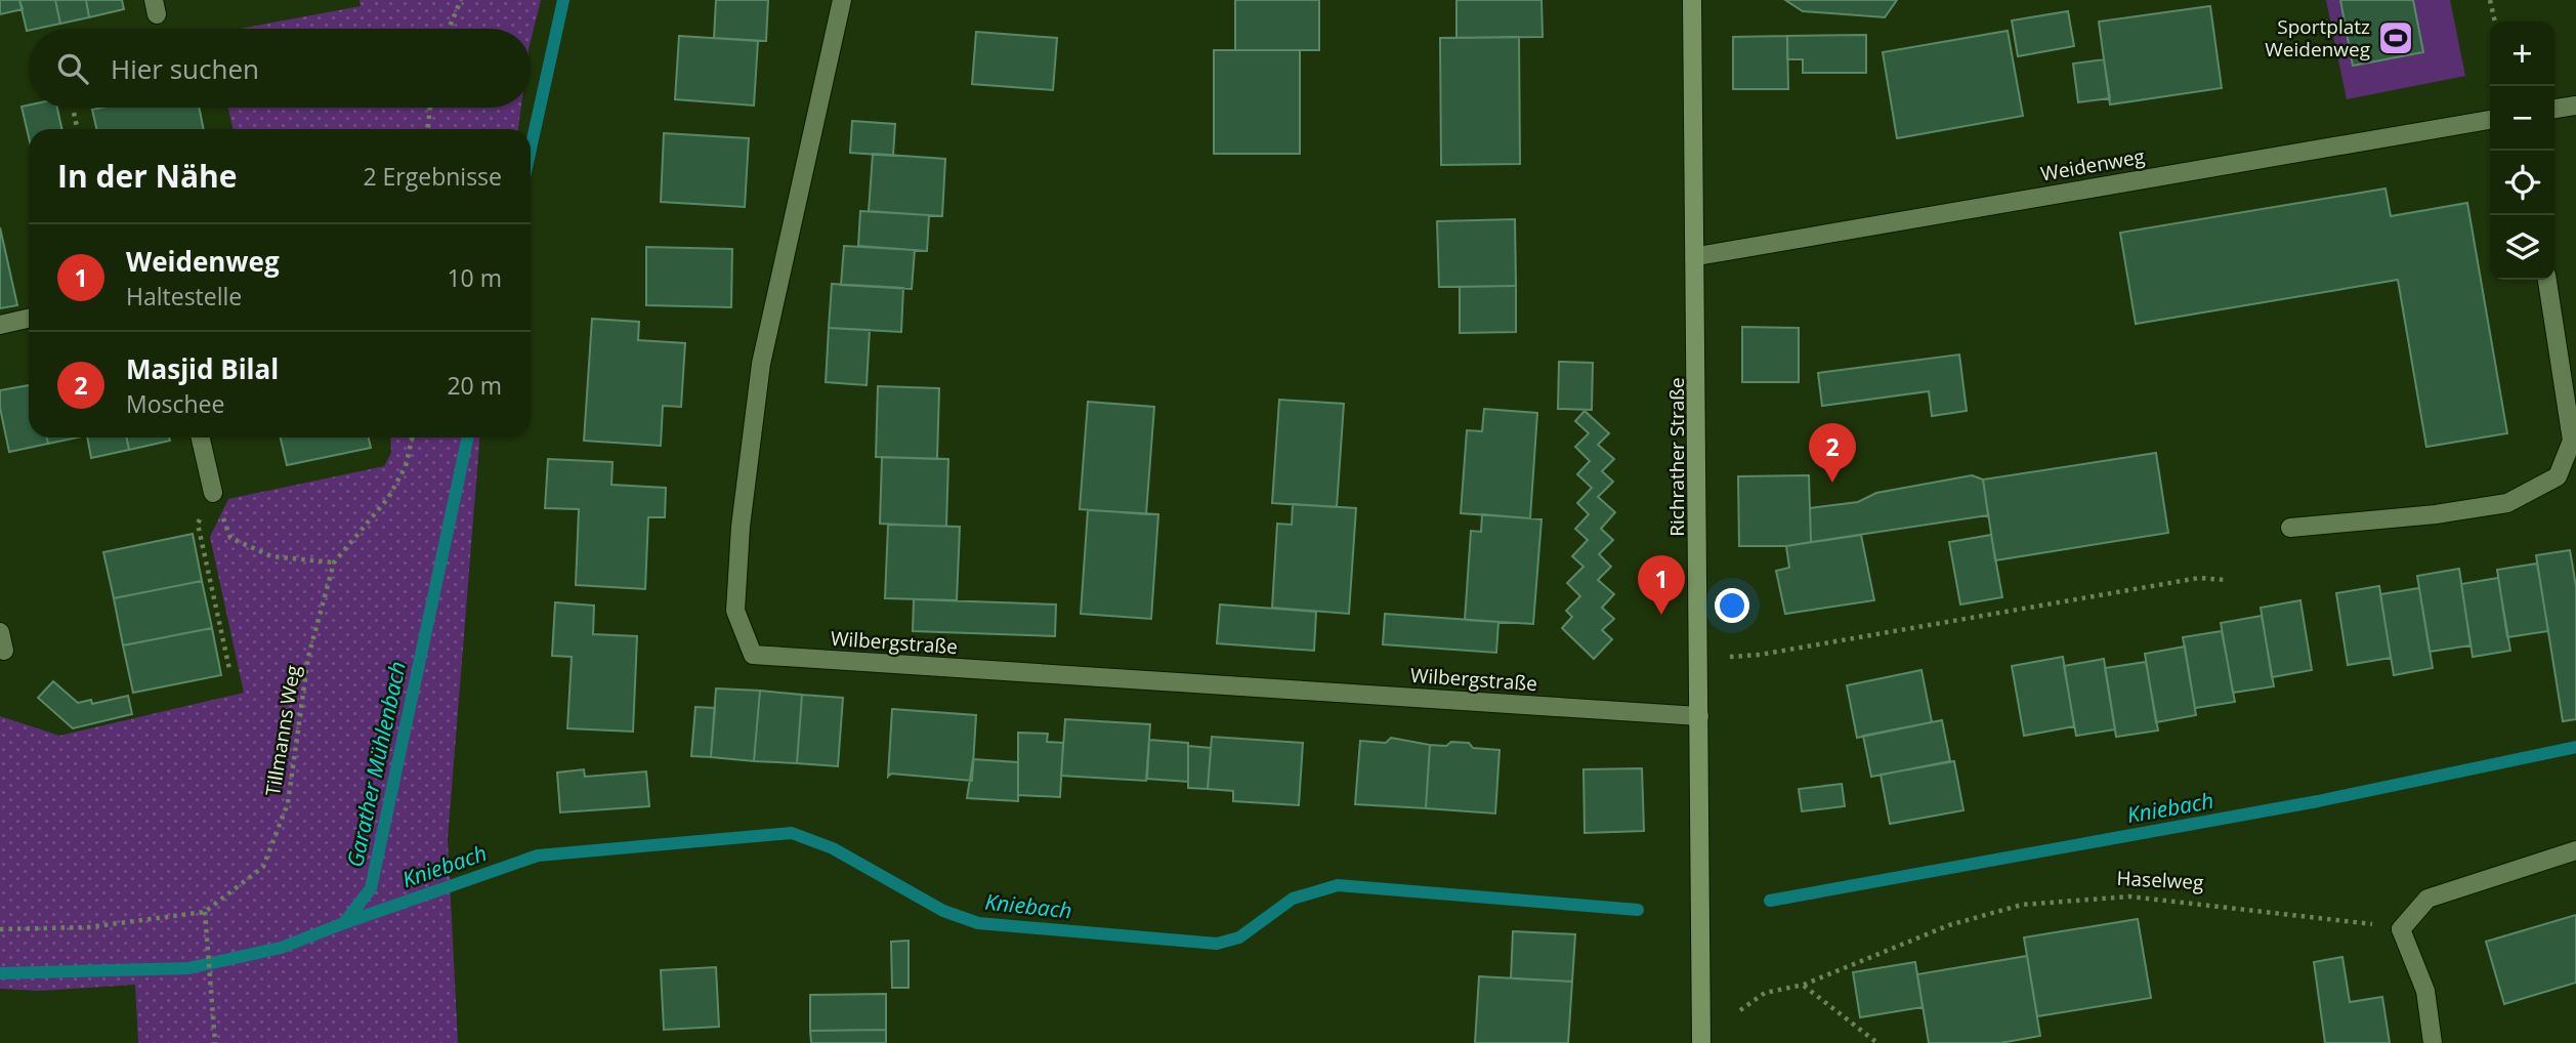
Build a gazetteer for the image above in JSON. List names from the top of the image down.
{
  "streets": {
    "main road": ["Richrather Straße"],
    "street": ["Weidenweg", "Wilbergstraße"],
    "path": ["Tillmanns Weg", "Haselweg"]
  },
  "crossings": [
    ["Weidenweg", "Richrather Straße"],
    ["Richrather Straße", "Wilbergstraße"]
  ],
  "water": ["Garather Mühlenbach", "Kniebach"],
  "places": {
    "sports": ["Sportplatz Weidenweg"]
  },
  "page": {
    "map_buttons": ["+", "−"],
    "search": "Hier suchen",
    "heading": ["In der Nähe", "2 Ergebnisse"],
    "list": [
      {
        "mark": "1",
        "name": "Weidenweg",
        "note": "Haltestelle",
        "value": "10 m"
      },
      {
        "mark": "2",
        "name": "Masjid Bilal",
        "note": "Moschee",
        "value": "20 m"
      }
    ],
    "pins": ["2", "1"]
  }
}
